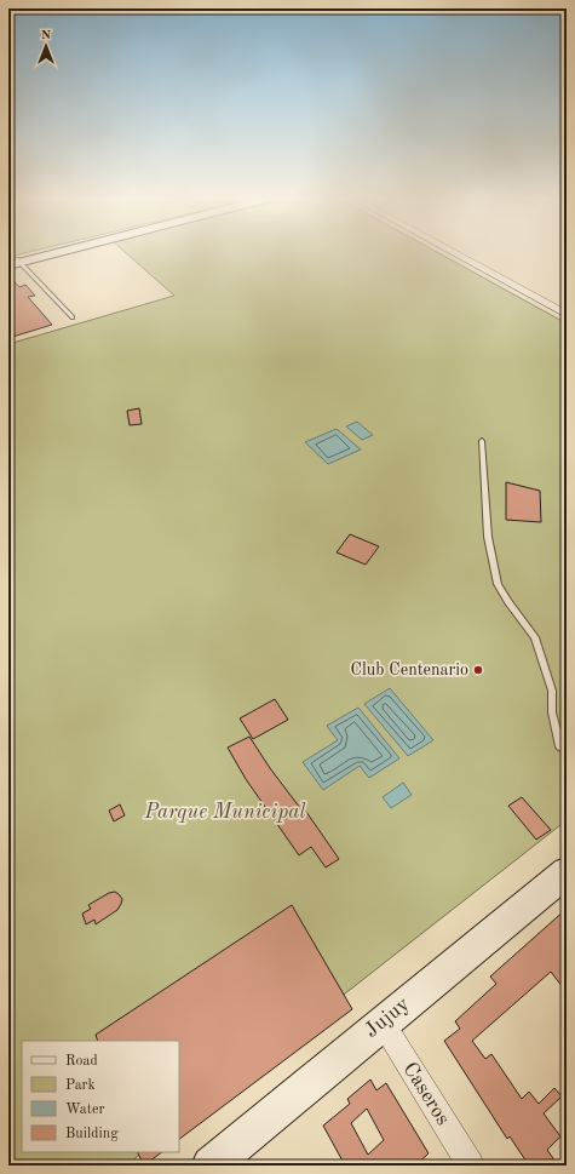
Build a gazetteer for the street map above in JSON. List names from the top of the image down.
{
  "streets": {
    "street": ["Jujuy", "Caseros"]
  },
  "crossings": [
    ["Jujuy", "Caseros"]
  ],
  "parks": ["Parque Municipal"],
  "places": ["Club Centenario"],
  "legend": [
    "Road",
    "Park",
    "Water",
    "Building"
  ],
  "north": "top"
}
